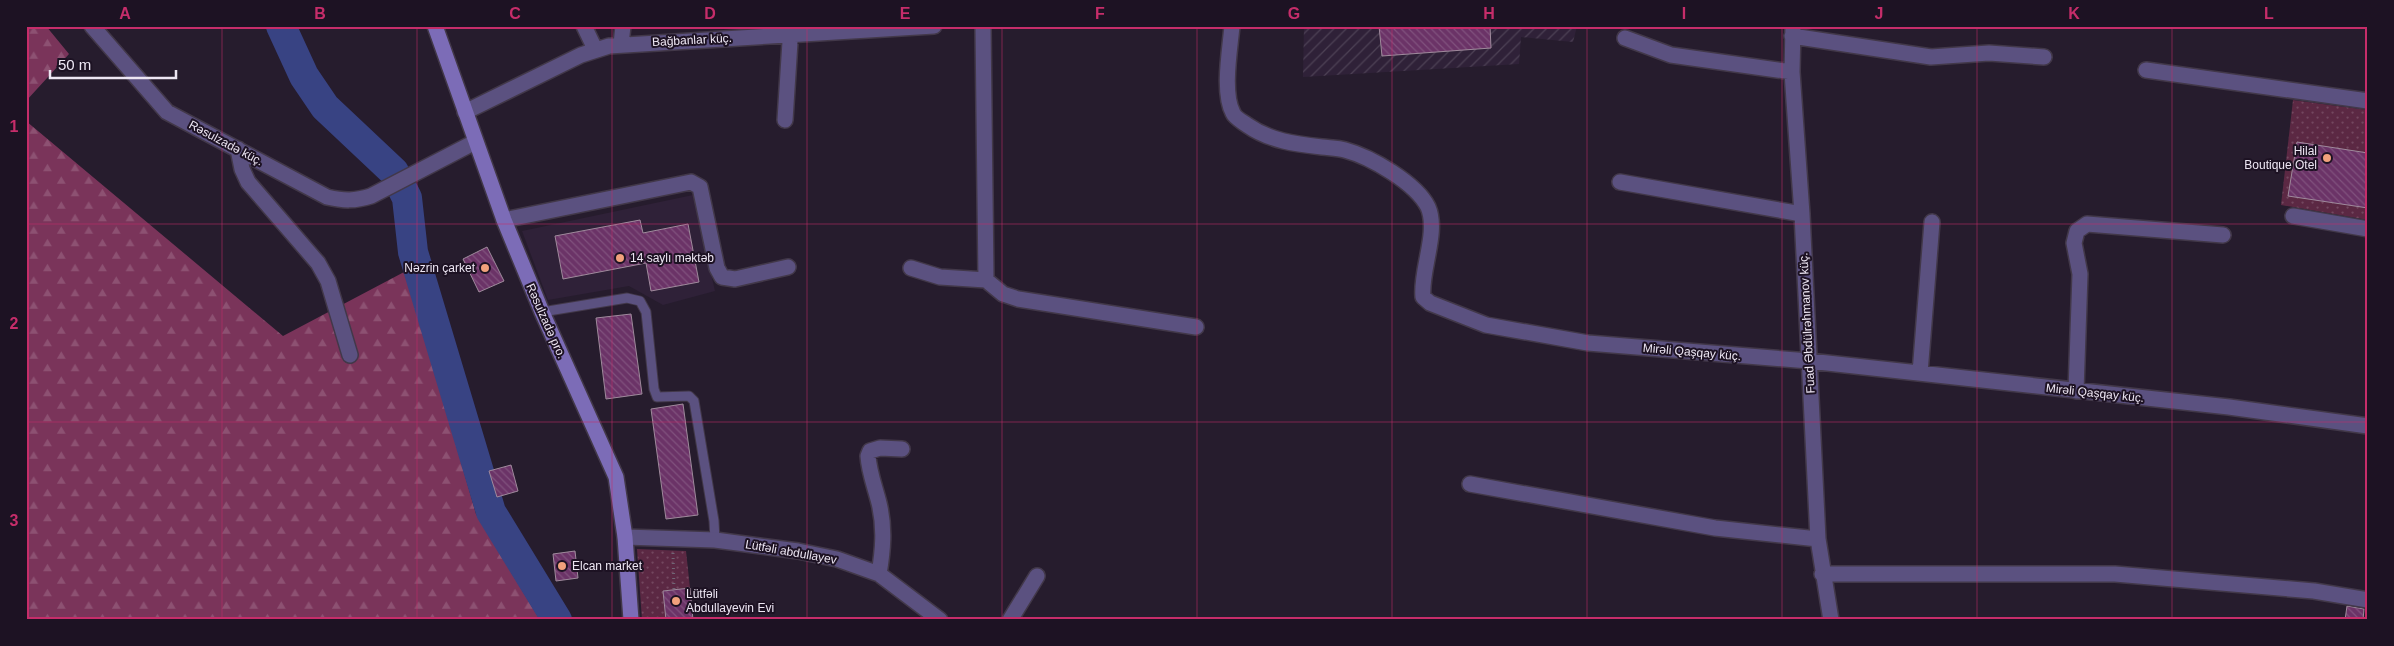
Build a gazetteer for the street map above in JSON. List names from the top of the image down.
{
  "streets": {
    "street": [
      "Bağbanlar küç.",
      "Rəsulzadə küç.",
      "Rəsulzadə pro.",
      "Fuad Əbdülrəhmanov küç.",
      "Mirəli Qaşqay küç.",
      "Lütfəli abdullayev"
    ]
  },
  "crossings": [
    ["Bağbanlar küç.", "Rəsulzadə pro."],
    ["Rəsulzadə küç.", "Rəsulzadə pro."],
    ["Rəsulzadə pro.", "Lütfəli abdullayev"],
    ["Fuad Əbdülrəhmanov küç.", "Mirəli Qaşqay küç."]
  ],
  "places": [
    "Hilal Boutique Otel",
    "14 saylı məktəb",
    "Nəzrin çarket",
    "Elcan market",
    "Lütfəli Abdullayevin Evi"
  ],
  "scale_bar": "50 m",
  "grid": {
    "columns": [
      "A",
      "B",
      "C",
      "D",
      "E",
      "F",
      "G",
      "H",
      "I",
      "J",
      "K",
      "L"
    ],
    "rows": ["1", "2", "3"]
  }
}
